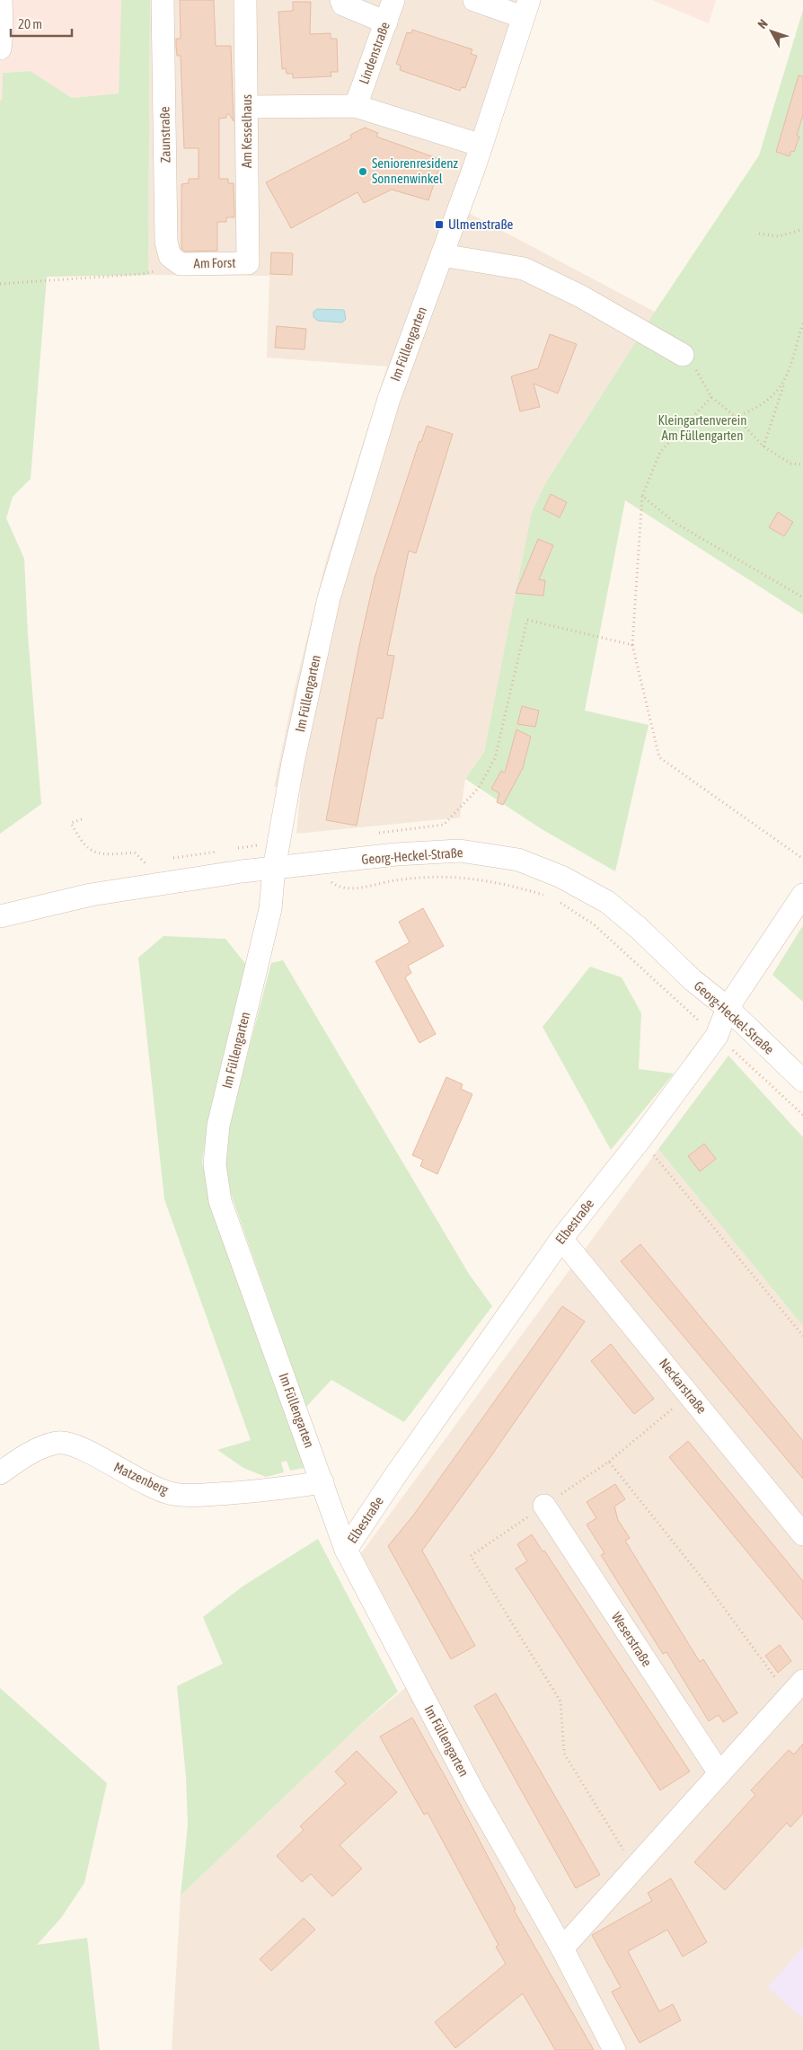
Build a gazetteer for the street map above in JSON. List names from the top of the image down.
{
  "streets": {
    "street": [
      "Lindenstraße",
      "Am Kesselhaus",
      "Zaunstraße",
      "Am Forst",
      "Im Füllengarten",
      "Georg-Heckel-Straße",
      "Elbestraße",
      "Neckarstraße",
      "Matzenberg",
      "Weserstraße"
    ]
  },
  "crossings": [
    ["Am Kesselhaus", "Am Forst"],
    ["Zaunstraße", "Am Forst"],
    ["Im Füllengarten", "Georg-Heckel-Straße"],
    ["Im Füllengarten", "Elbestraße"],
    ["Im Füllengarten", "Matzenberg"],
    ["Georg-Heckel-Straße", "Elbestraße"],
    ["Elbestraße", "Neckarstraße"]
  ],
  "parks": ["Kleingartenverein Am Füllengarten"],
  "places": {
    "other": ["Seniorenresidenz Sonnenwinkel"],
    "transit": ["Ulmenstraße"]
  },
  "scale_bar": "20 m",
  "north": "top left"
}
